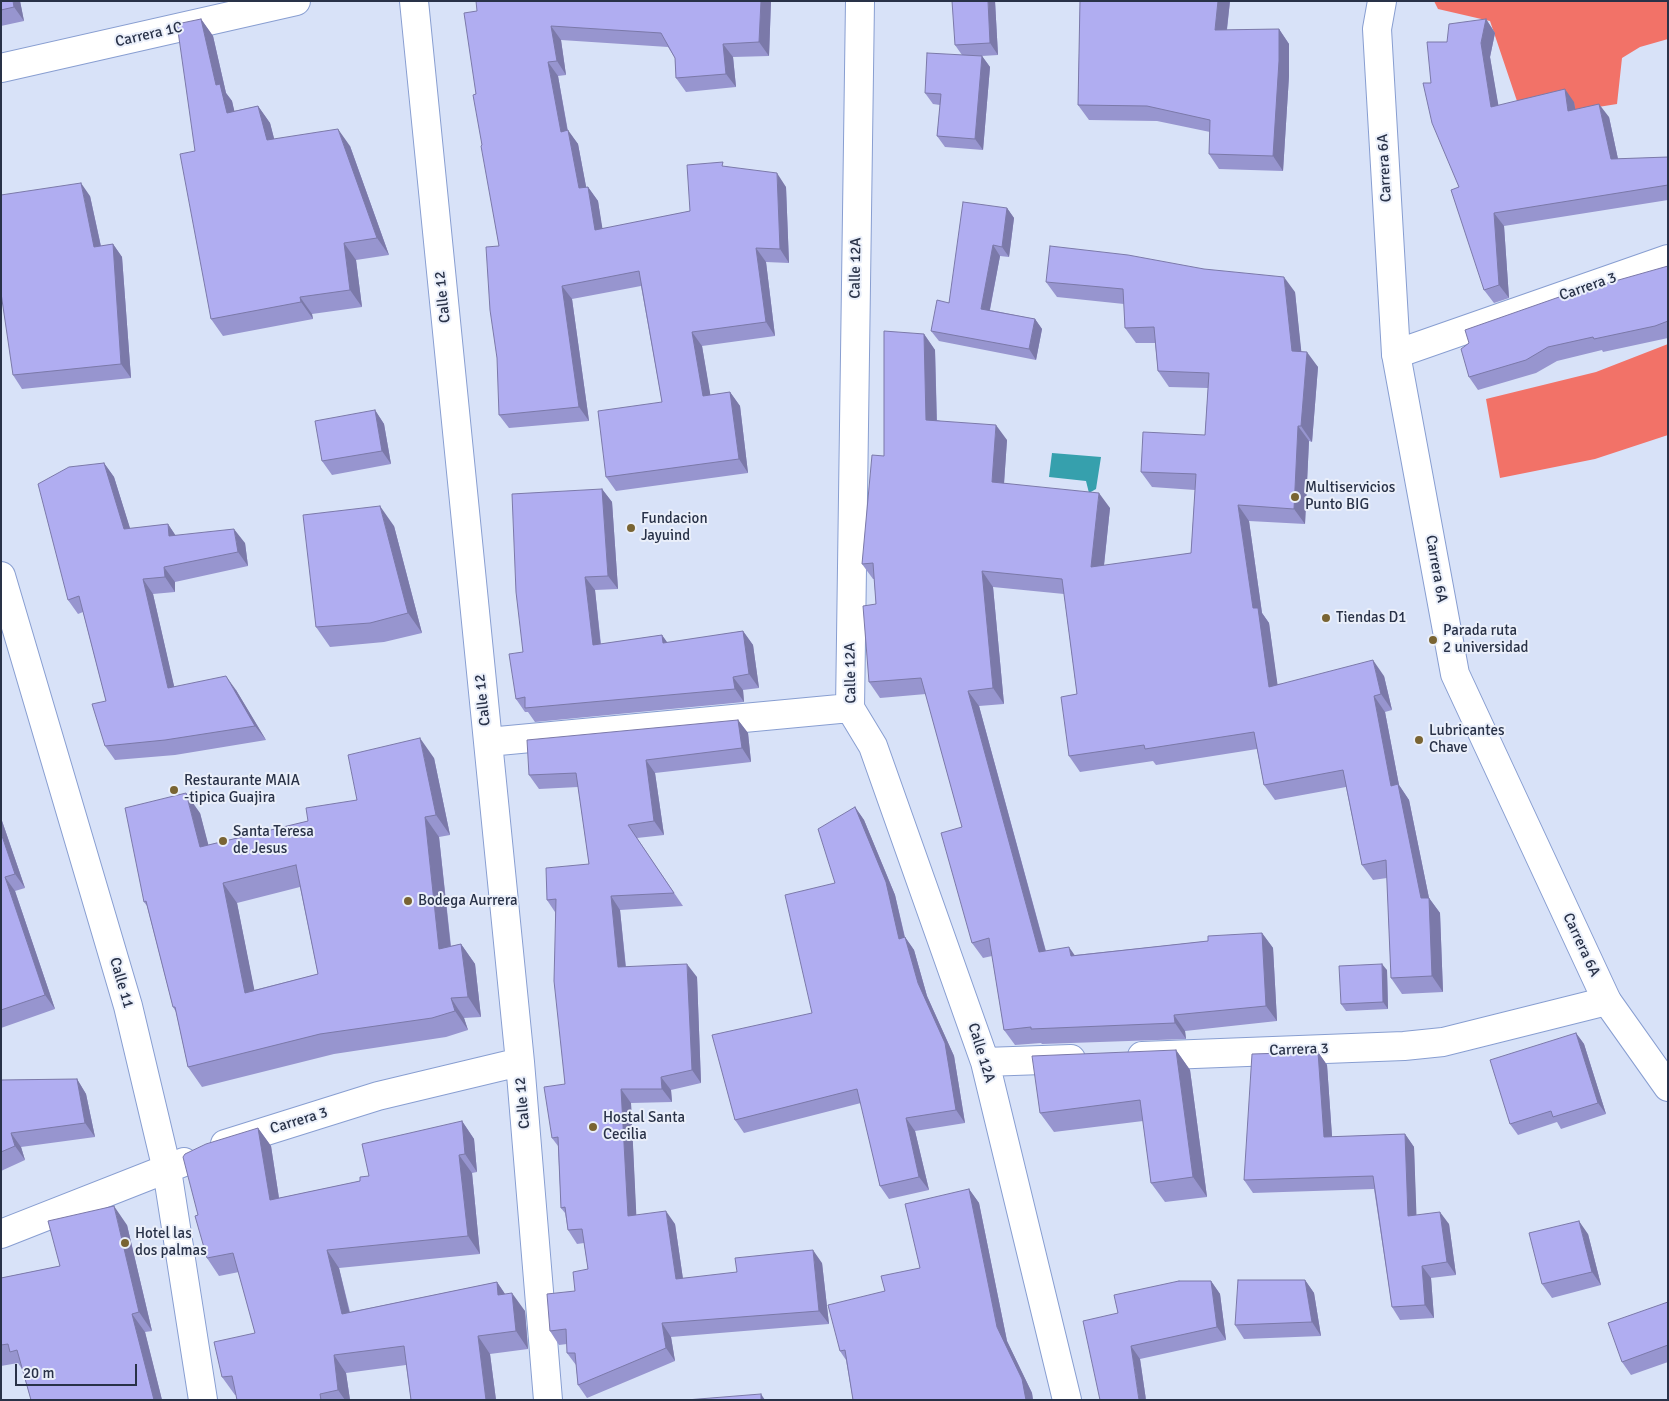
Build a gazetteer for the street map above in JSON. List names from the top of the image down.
{
  "streets": {
    "main road": [
      "Carrera 1C",
      "Carrera 6A",
      "Calle 12A",
      "Carrera 3",
      "Calle 12",
      "Calle 11"
    ]
  },
  "crossings": [
    ["Carrera 6A", "Carrera 3"],
    ["Calle 12A", "Carrera 3"],
    ["Carrera 3", "Calle 12"],
    ["Carrera 3", "Calle 11"]
  ],
  "places": [
    "Multiservicios Punto BIG",
    "Fundacion Jayuind",
    "Tiendas D1",
    "Parada ruta 2 universidad",
    "Lubricantes Chave",
    "Restaurante MAIA -tipica Guajira",
    "Santa Teresa de Jesus",
    "Bodega Aurrera",
    "Hostal Santa Cecilia",
    "Hotel las dos palmas"
  ],
  "scale_bar": "20 m"
}
